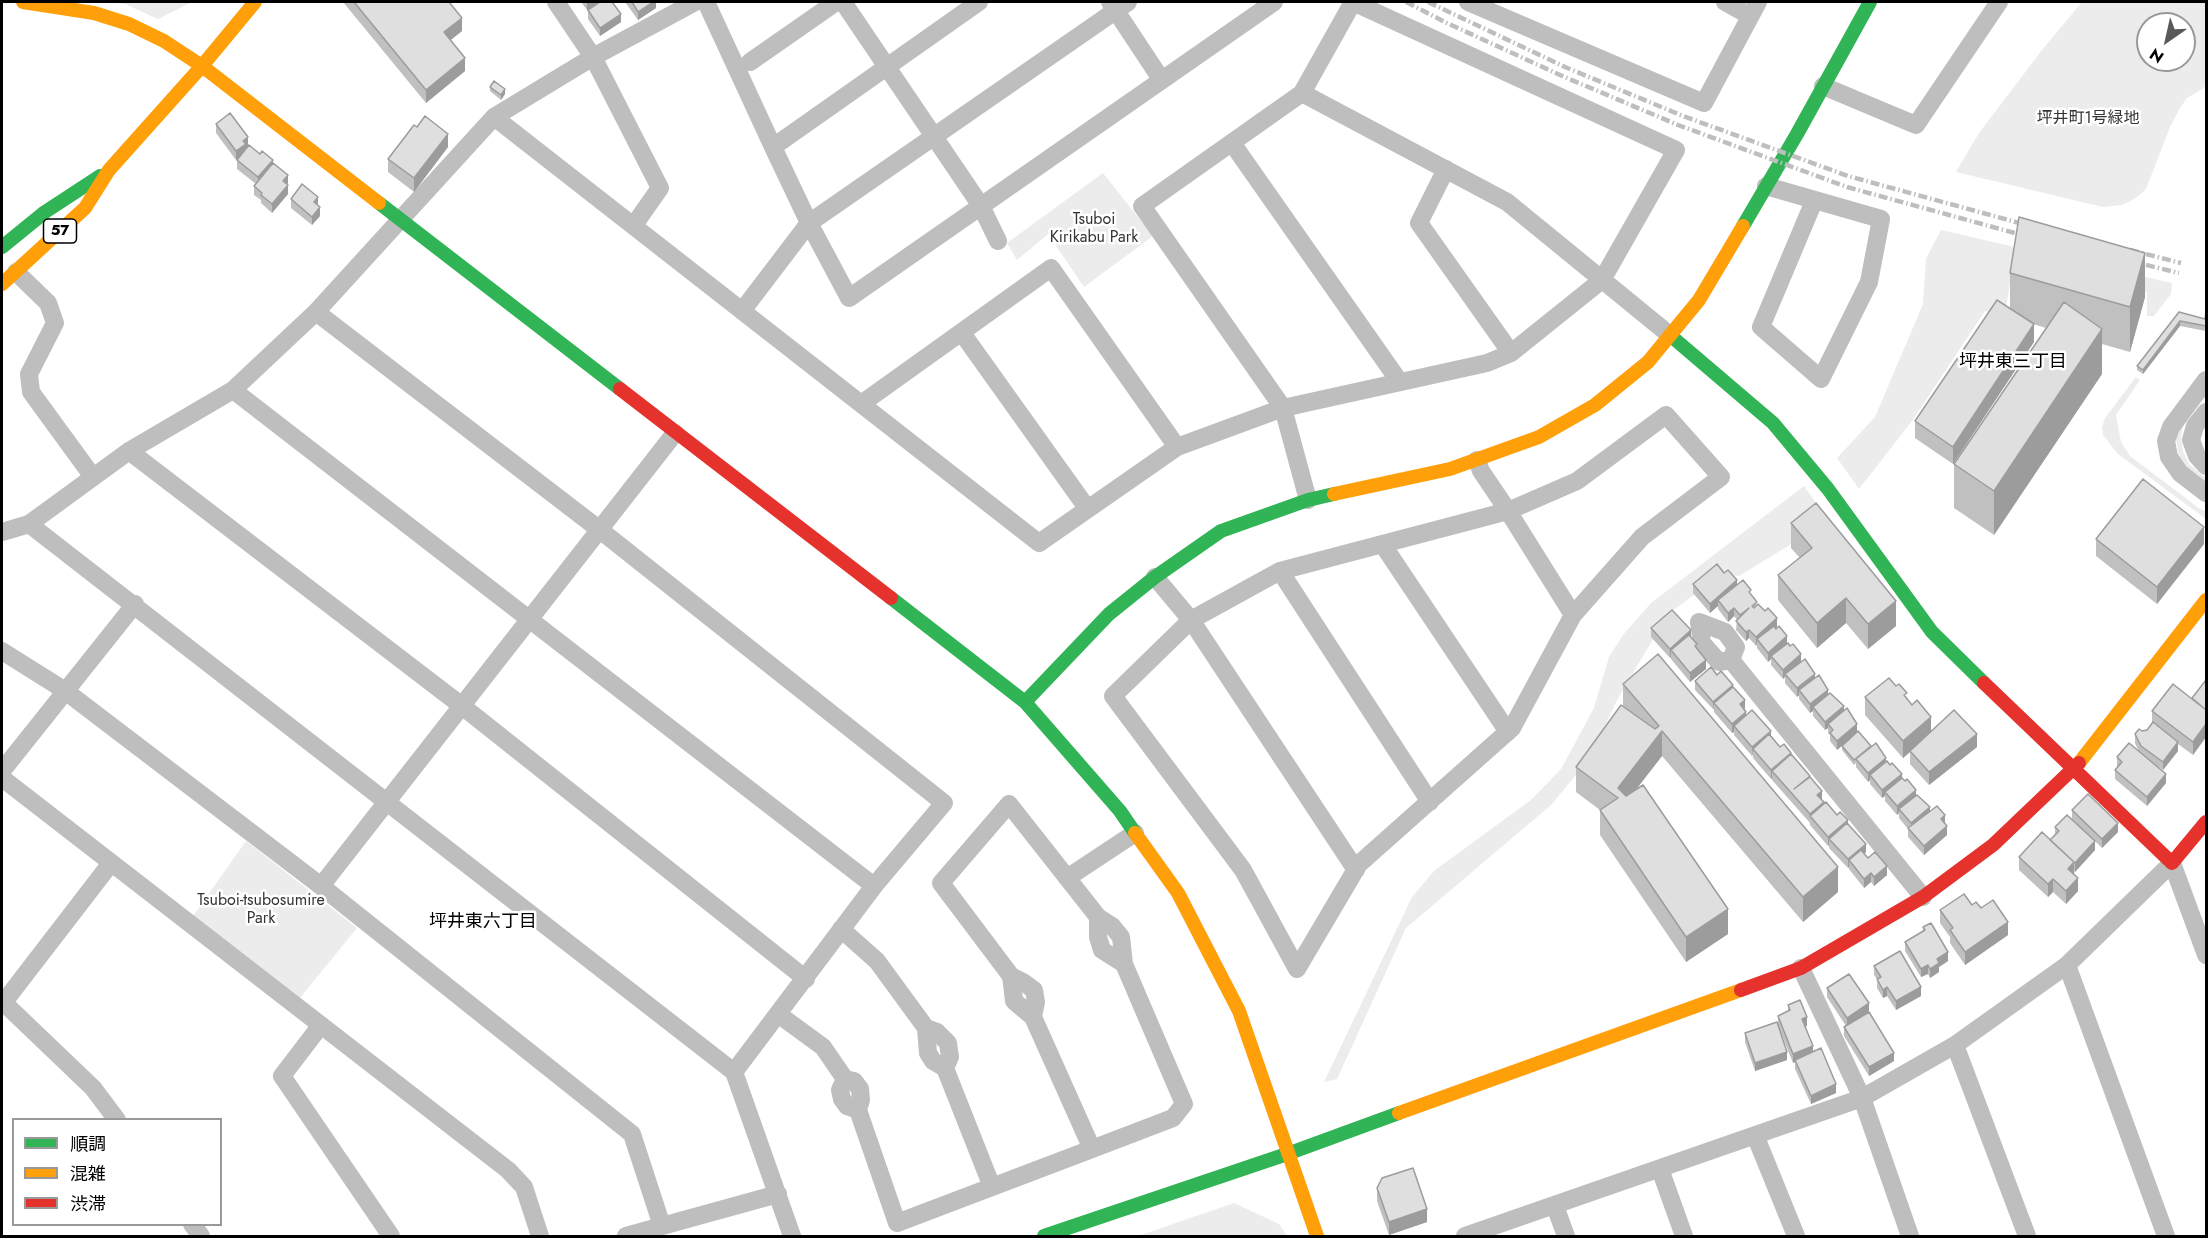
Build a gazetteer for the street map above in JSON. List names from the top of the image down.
{
  "streets": {
    "street": ["57"]
  },
  "districts": ["坪井東三丁目", "坪井東六丁目"],
  "parks": ["坪井町1号緑地", "Tsuboi Kirikabu Park", "Tsuboi-tsubosumire Park"],
  "legend": ["順調", "混雑", "渋滞"],
  "north": "bottom left"
}
